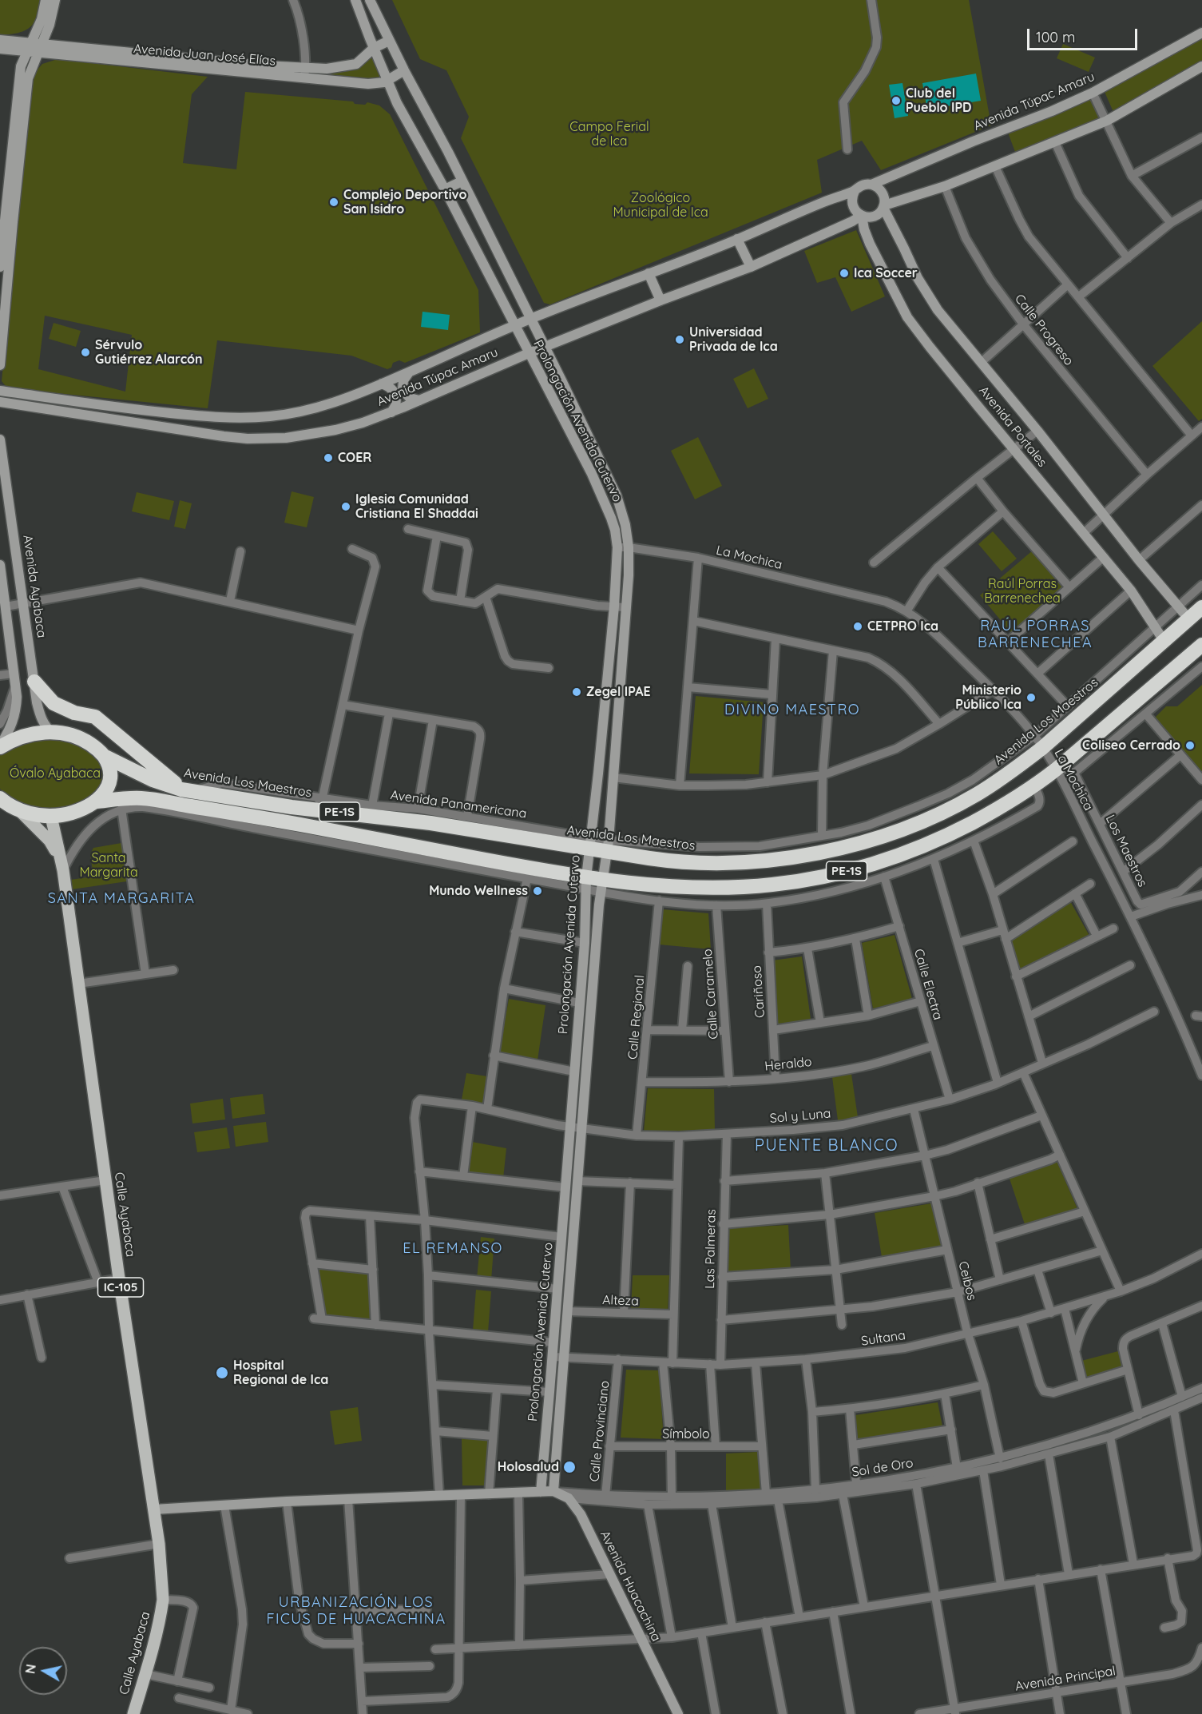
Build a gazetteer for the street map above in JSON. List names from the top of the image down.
{
  "streets": {
    "highway": ["Avenida Los Maestros", "PE-1S"],
    "main road": ["Calle Ayabaca", "IC-105"],
    "street": [
      "Avenida Juan José Elías",
      "Avenida Túpac Amaru",
      "Calle Progreso",
      "Prolongación Avenida Cutervo",
      "Avenida Portales",
      "La Mochica",
      "Avenida Ayabaca",
      "Avenida Panamericana",
      "Los Maestros",
      "Calle Electra",
      "Cariñoso",
      "Calle Caramelo",
      "Calle Regional",
      "Heraldo",
      "Sol y Luna",
      "Las Palmeras",
      "Ceibos",
      "Alteza",
      "Sultana",
      "Calle Provinciano",
      "Símbolo",
      "Sol de Oro",
      "Avenida Huacachina",
      "Avenida Principal"
    ]
  },
  "crossings": [
    ["Avenida Juan José Elías", "Prolongación Avenida Cutervo"],
    ["Avenida Túpac Amaru", "Prolongación Avenida Cutervo"],
    ["Avenida Túpac Amaru", "Avenida Portales"],
    ["Prolongación Avenida Cutervo", "La Mochica"],
    ["Prolongación Avenida Cutervo", "Avenida Los Maestros"],
    ["Prolongación Avenida Cutervo", "Avenida Panamericana"],
    ["Prolongación Avenida Cutervo", "PE-1S"],
    ["Prolongación Avenida Cutervo", "Sol y Luna"],
    ["Prolongación Avenida Cutervo", "Alteza"],
    ["Prolongación Avenida Cutervo", "Sultana"],
    ["Prolongación Avenida Cutervo", "Sol de Oro"],
    ["Prolongación Avenida Cutervo", "Avenida Huacachina"],
    ["Avenida Portales", "Avenida Los Maestros"],
    ["La Mochica", "Avenida Los Maestros"],
    ["La Mochica", "PE-1S"],
    ["Avenida Ayabaca", "PE-1S"],
    ["Avenida Los Maestros", "Avenida Panamericana"],
    ["Avenida Los Maestros", "PE-1S"],
    ["PE-1S", "Calle Ayabaca"],
    ["Calle Electra", "Heraldo"],
    ["Calle Electra", "Sol y Luna"],
    ["Cariñoso", "Heraldo"],
    ["Calle Caramelo", "Heraldo"],
    ["Calle Regional", "Heraldo"],
    ["Calle Regional", "Sol y Luna"],
    ["Sol y Luna", "Las Palmeras"],
    ["Sol y Luna", "Ceibos"],
    ["Las Palmeras", "Sultana"],
    ["Ceibos", "Sultana"],
    ["Ceibos", "Sol de Oro"],
    ["Sultana", "Calle Provinciano"],
    ["Calle Provinciano", "Símbolo"],
    ["Calle Provinciano", "Sol de Oro"],
    ["Sol de Oro", "Avenida Huacachina"]
  ],
  "districts": [
    "RAÚL PORRAS BARRENECHEA",
    "DIVINO MAESTRO",
    "SANTA MARGARITA",
    "PUENTE BLANCO",
    "EL REMANSO",
    "URBANIZACIÓN LOS FICUS DE HUACACHINA"
  ],
  "parks": [
    "Campo Ferial de Ica",
    "Zoológico Municipal de Ica",
    "Raúl Porras Barrenechea",
    "Óvalo Ayabaca",
    "Santa Margarita"
  ],
  "places": [
    "Club del Pueblo IPD",
    "Complejo Deportivo San Isidro",
    "Ica Soccer",
    "Universidad Privada de Ica",
    "Sérvulo Gutiérrez Alarcón",
    "COER",
    "Iglesia Comunidad Cristiana El Shaddai",
    "CETPRO Ica",
    "Zegel IPAE",
    "Ministerio Público Ica",
    "Coliseo Cerrado",
    "Mundo Wellness",
    "Hospital Regional de Ica",
    "Holosalud"
  ],
  "scale_bar": "100 m",
  "north": "left"
}
